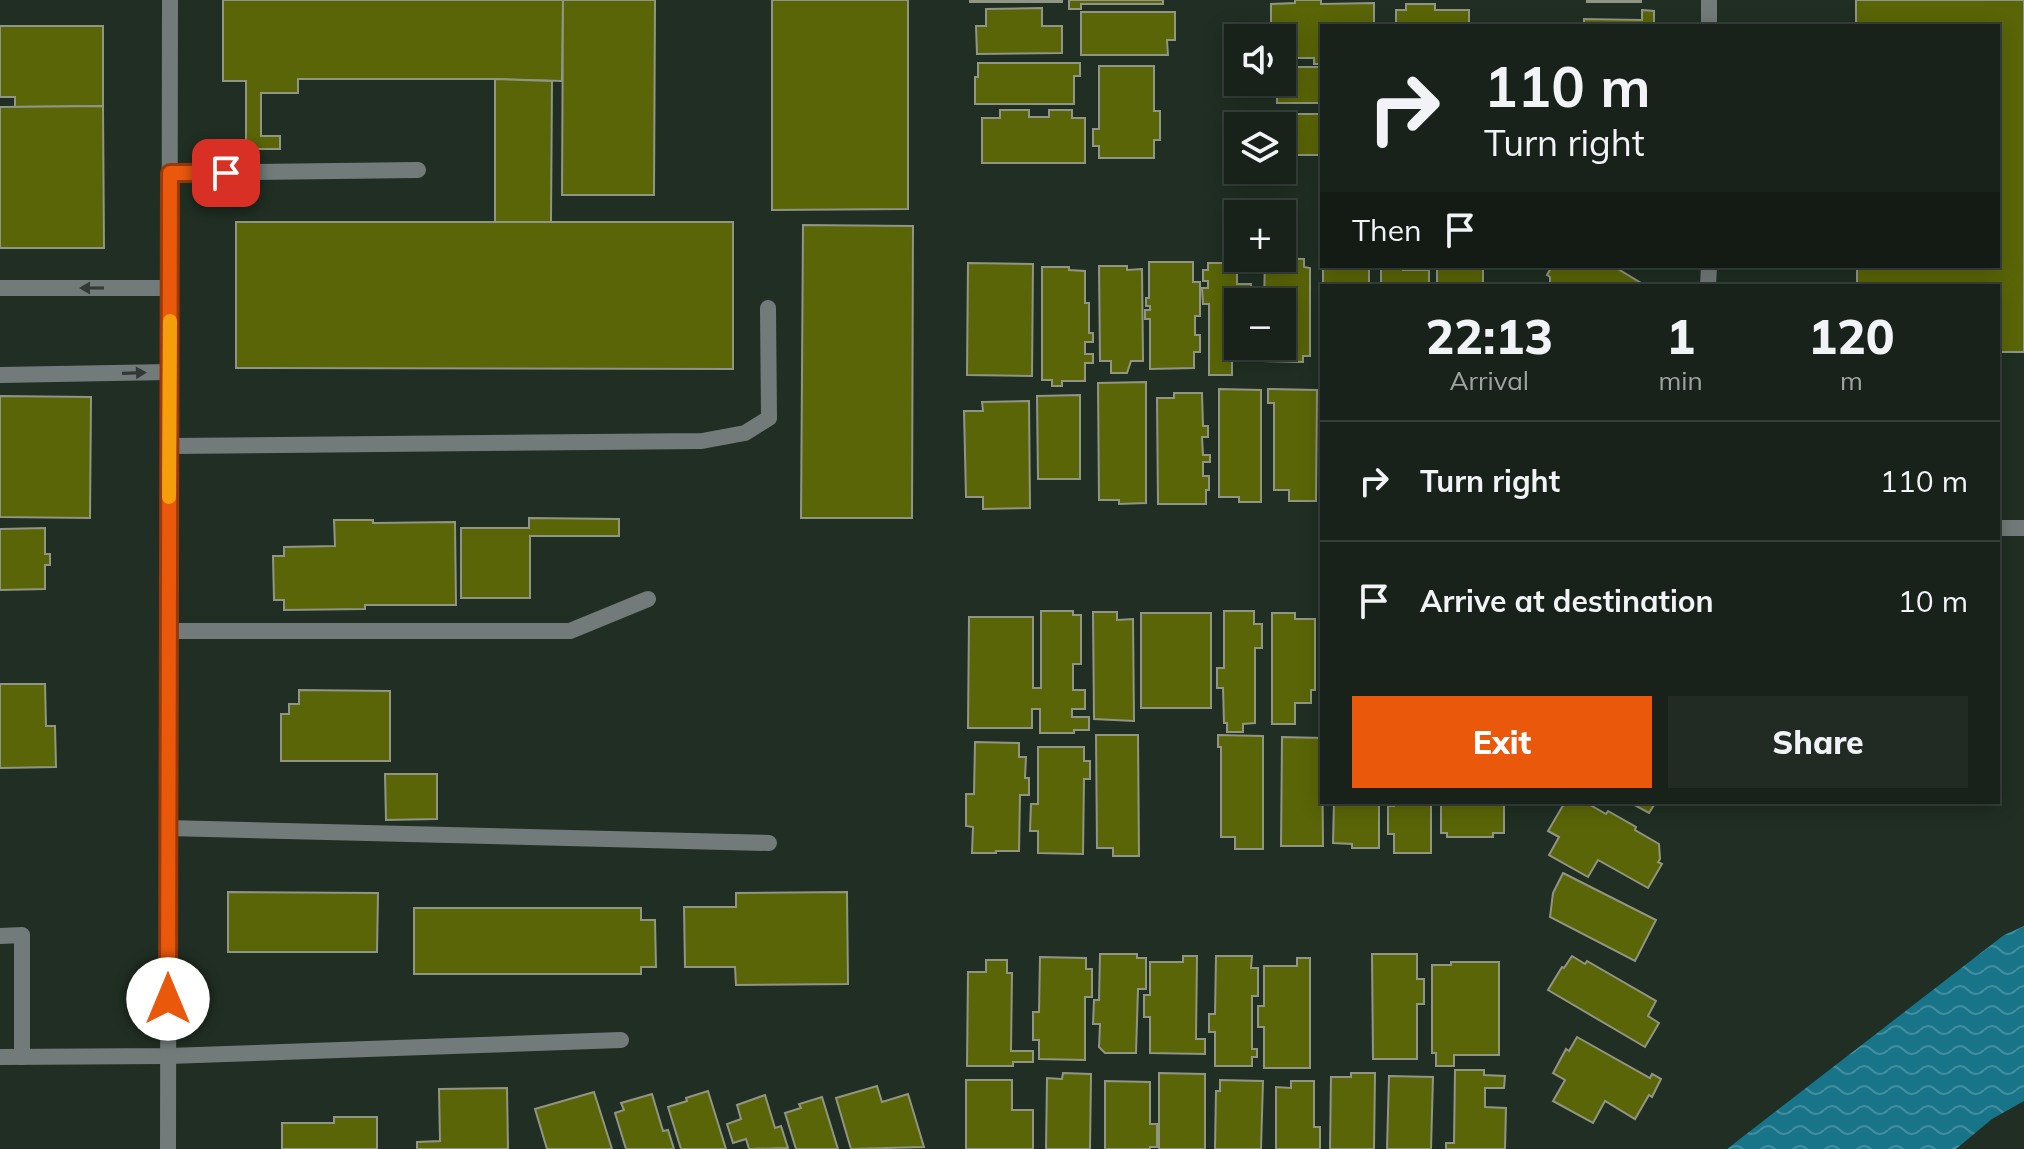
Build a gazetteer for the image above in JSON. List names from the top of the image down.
{
  "page": {
    "map_buttons": ["+", "−"],
    "turn": ["110 m", "Turn right"],
    "then": "Then",
    "eta": [
      "22:13",
      "Arrival",
      "1",
      "min",
      "120",
      "m"
    ],
    "list": [
      {
        "name": "Turn right",
        "value": "110 m"
      },
      {
        "name": "Arrive at destination",
        "value": "10 m"
      }
    ],
    "buttons": ["Exit", "Share"]
  }
}
